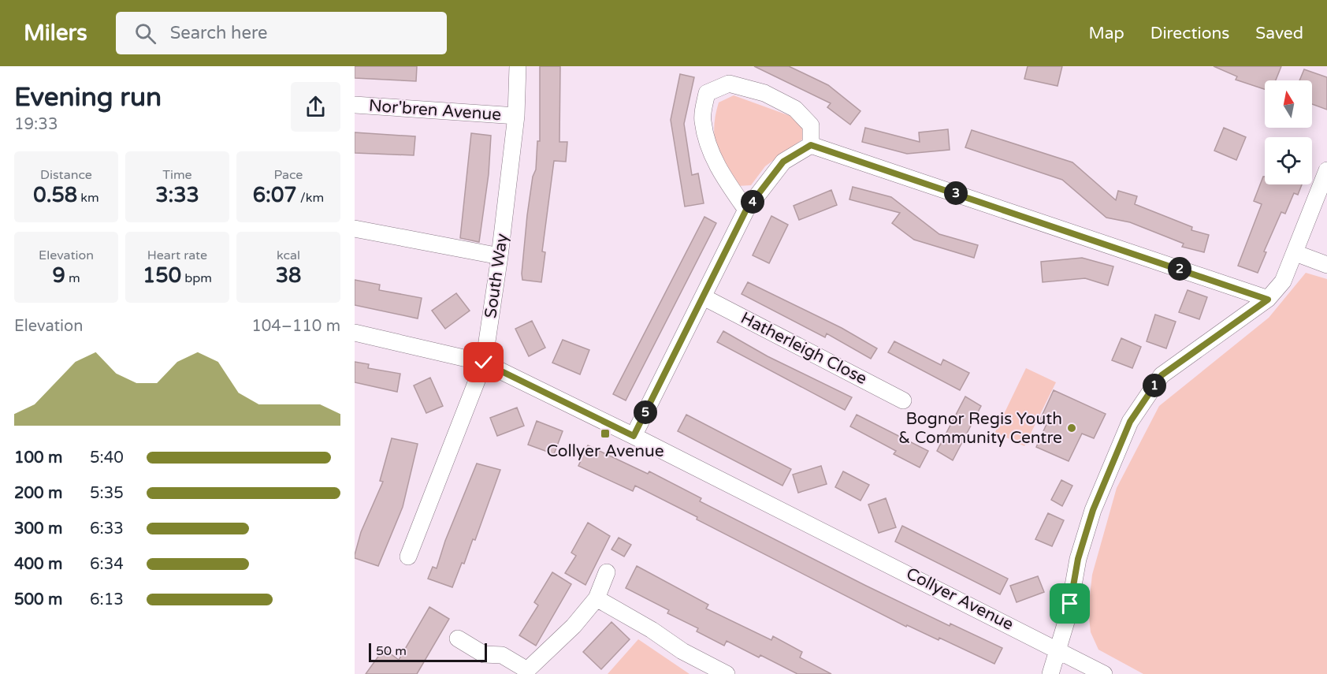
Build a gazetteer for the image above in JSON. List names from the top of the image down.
{
  "streets": {
    "street": [
      "Nor'bren Avenue",
      "South Way",
      "Hatherleigh Close",
      "Collyer Avenue"
    ]
  },
  "crossings": [
    ["Nor'bren Avenue", "South Way"],
    ["South Way", "Collyer Avenue"]
  ],
  "places": {
    "other": ["Bognor Regis Youth & Community Centre"],
    "transit": ["Collyer Avenue"]
  },
  "scale_bar": "50 m",
  "north": "top",
  "page": {
    "header": "Milers",
    "search": "Search here",
    "nav": ["Map", "Directions", "Saved"],
    "heading": ["Evening run", "19:33"],
    "stats": [
      ["Distance", "0.58 km"],
      ["Time", "3:33"],
      ["Pace", "6:07 /km"],
      ["Elevation", "9 m"],
      ["Heart rate", "150 bpm"],
      ["kcal", "38"]
    ],
    "pins": [
      "3",
      "4",
      "2",
      "1",
      "5"
    ],
    "chart": ["Elevation", "104–110 m"],
    "list": [
      {
        "name": "100 m",
        "note": "5:40"
      },
      {
        "name": "200 m",
        "note": "5:35"
      },
      {
        "name": "300 m",
        "note": "6:33"
      },
      {
        "name": "400 m",
        "note": "6:34"
      },
      {
        "name": "500 m",
        "note": "6:13"
      }
    ],
    "scale": "50 m"
  }
}
